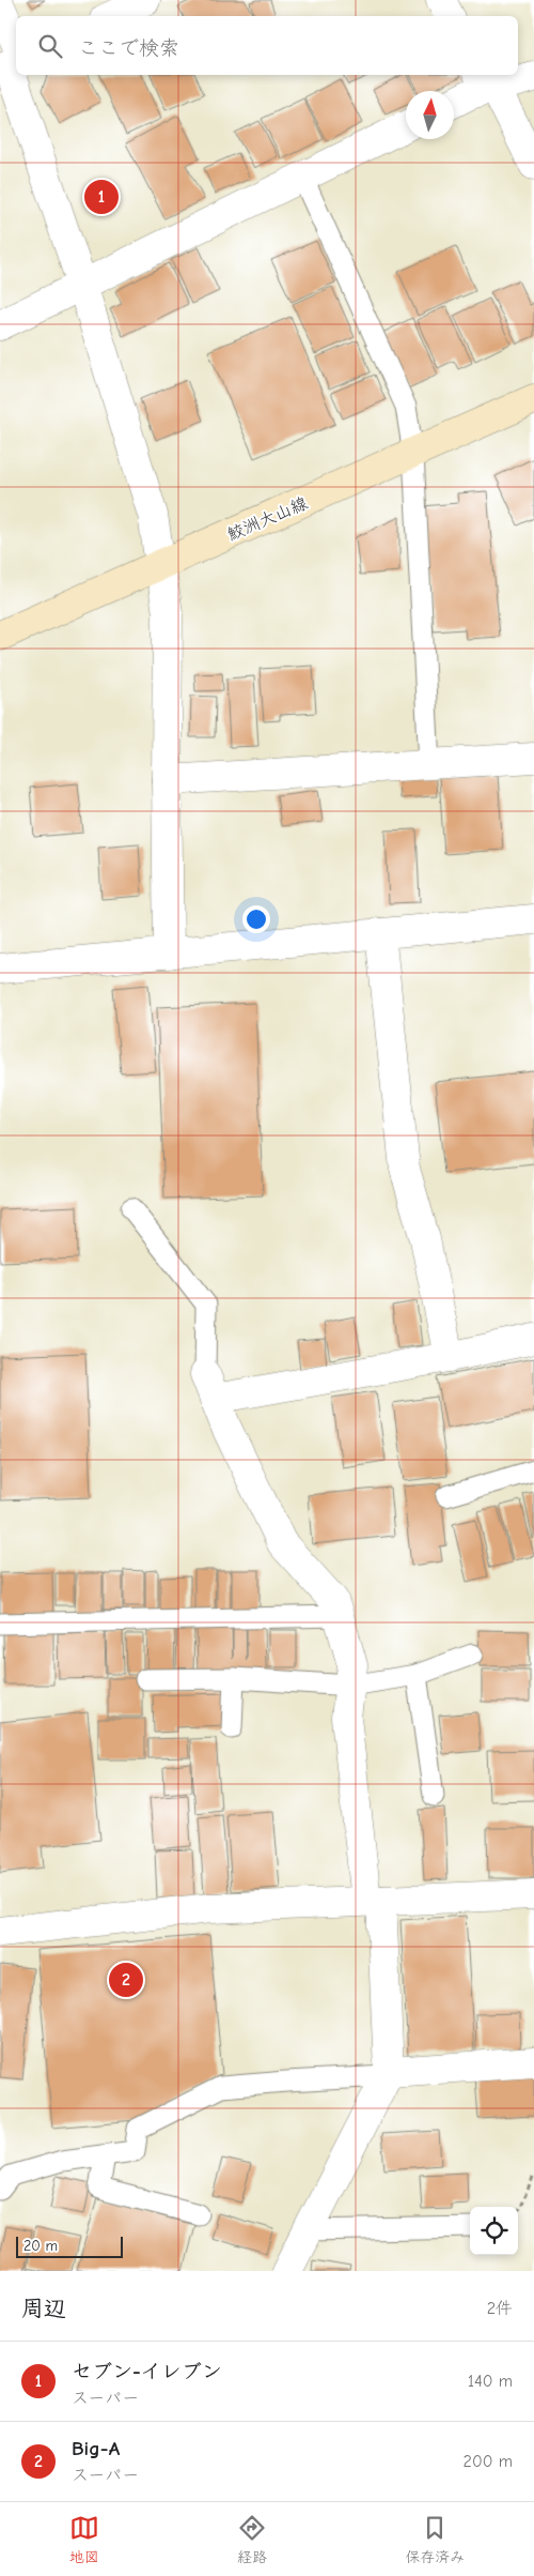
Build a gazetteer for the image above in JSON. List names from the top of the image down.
{
  "streets": {
    "main road": ["鮫洲大山線"]
  },
  "scale_bar": "20 m",
  "north": "top",
  "page": {
    "search": "ここで検索",
    "pins": ["1", "2"],
    "scale": "20 m",
    "heading": ["周辺", "2件"],
    "list": [
      {
        "mark": "1",
        "name": "セブン-イレブン",
        "note": "スーパー",
        "value": "140 m"
      },
      {
        "mark": "2",
        "name": "Big-A",
        "note": "スーパー",
        "value": "200 m"
      }
    ],
    "nav": ["地図", "経路", "保存済み"]
  }
}
